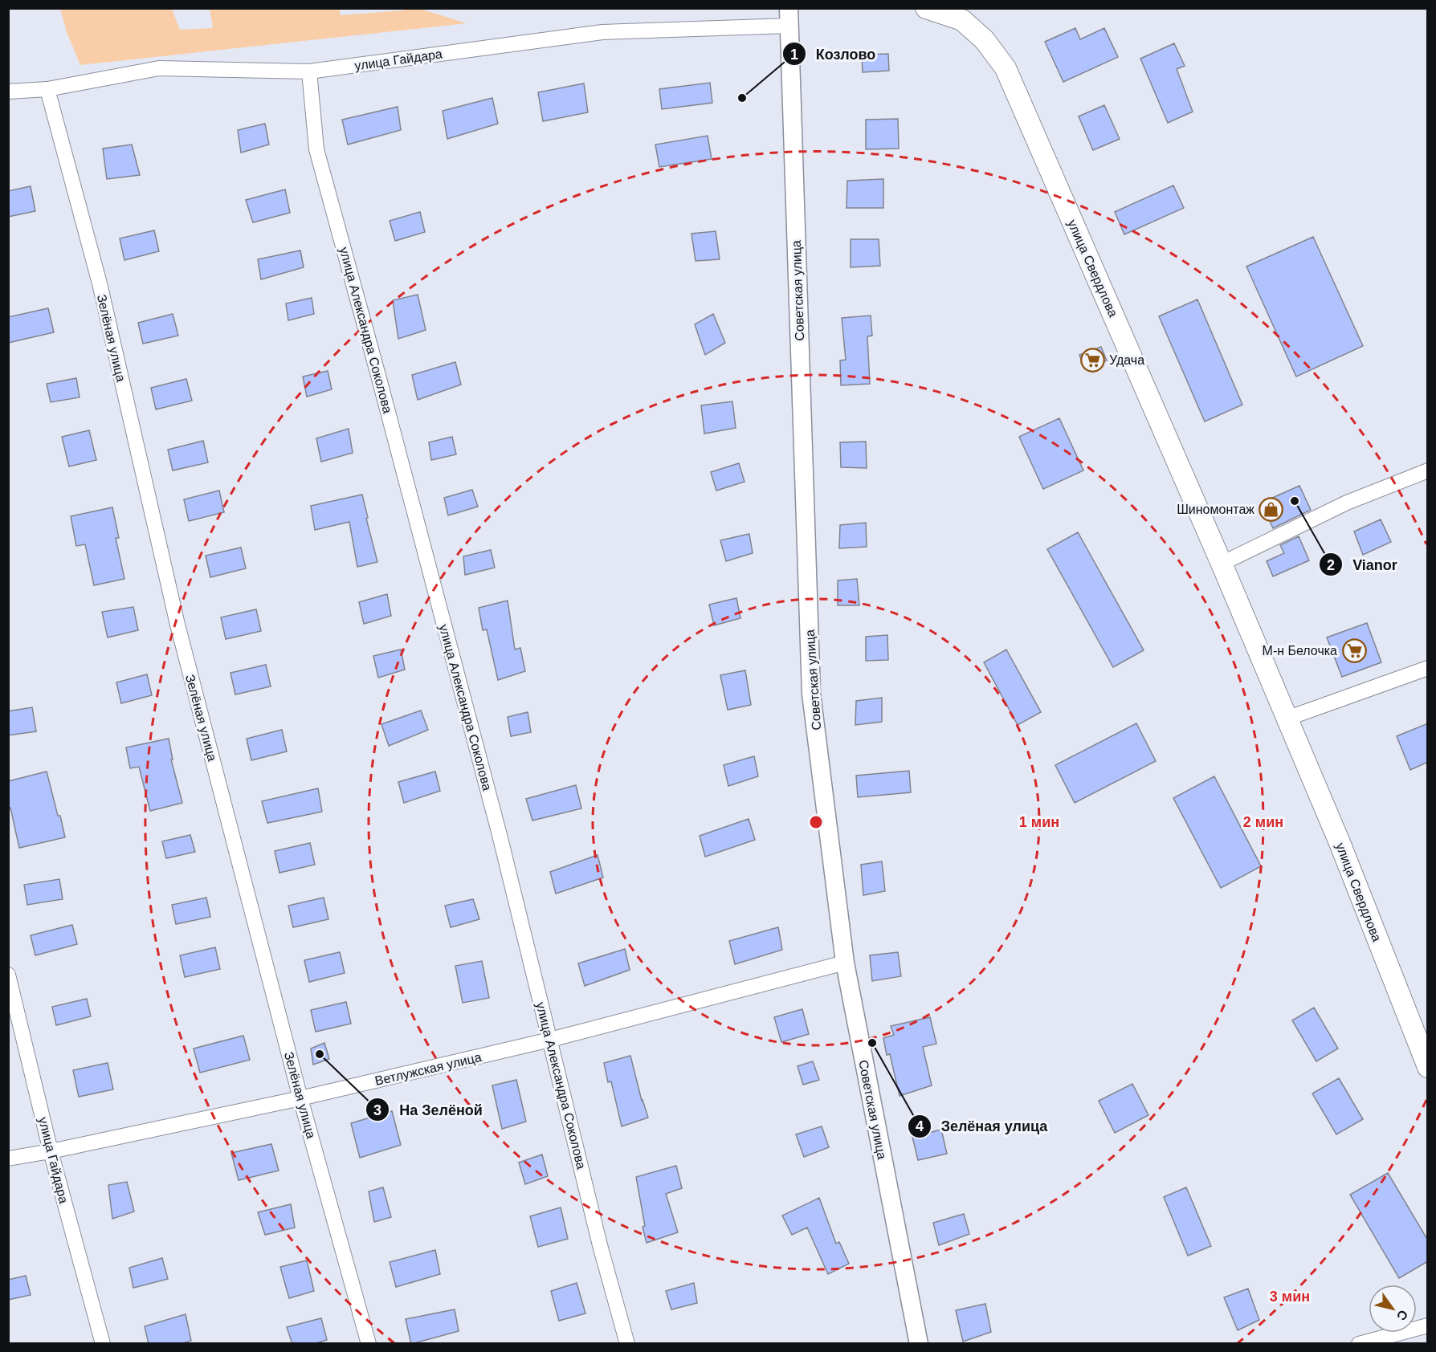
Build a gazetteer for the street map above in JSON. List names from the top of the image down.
{
  "streets": {
    "main road": ["улица Свердлова"],
    "street": [
      "улица Гайдара",
      "Советская улица",
      "улица Александра Соколова",
      "Зелёная улица",
      "Ветлужская улица"
    ]
  },
  "crossings": [
    ["улица Гайдара", "Советская улица"],
    ["улица Гайдара", "улица Александра Соколова"],
    ["улица Гайдара", "Зелёная улица"],
    ["улица Гайдара", "Ветлужская улица"],
    ["Советская улица", "Ветлужская улица"],
    ["улица Александра Соколова", "Ветлужская улица"],
    ["Зелёная улица", "Ветлужская улица"]
  ],
  "places": {
    "other": [
      "Козлово",
      "Vianor",
      "Зелёная улица",
      "На Зелёной"
    ],
    "supermarket": ["Удача", "М-н Белочка"],
    "shop": ["Шиномонтаж"]
  },
  "north": "bottom right",
  "rings": ["1 мин", "2 мин", "3 мин"]
}
